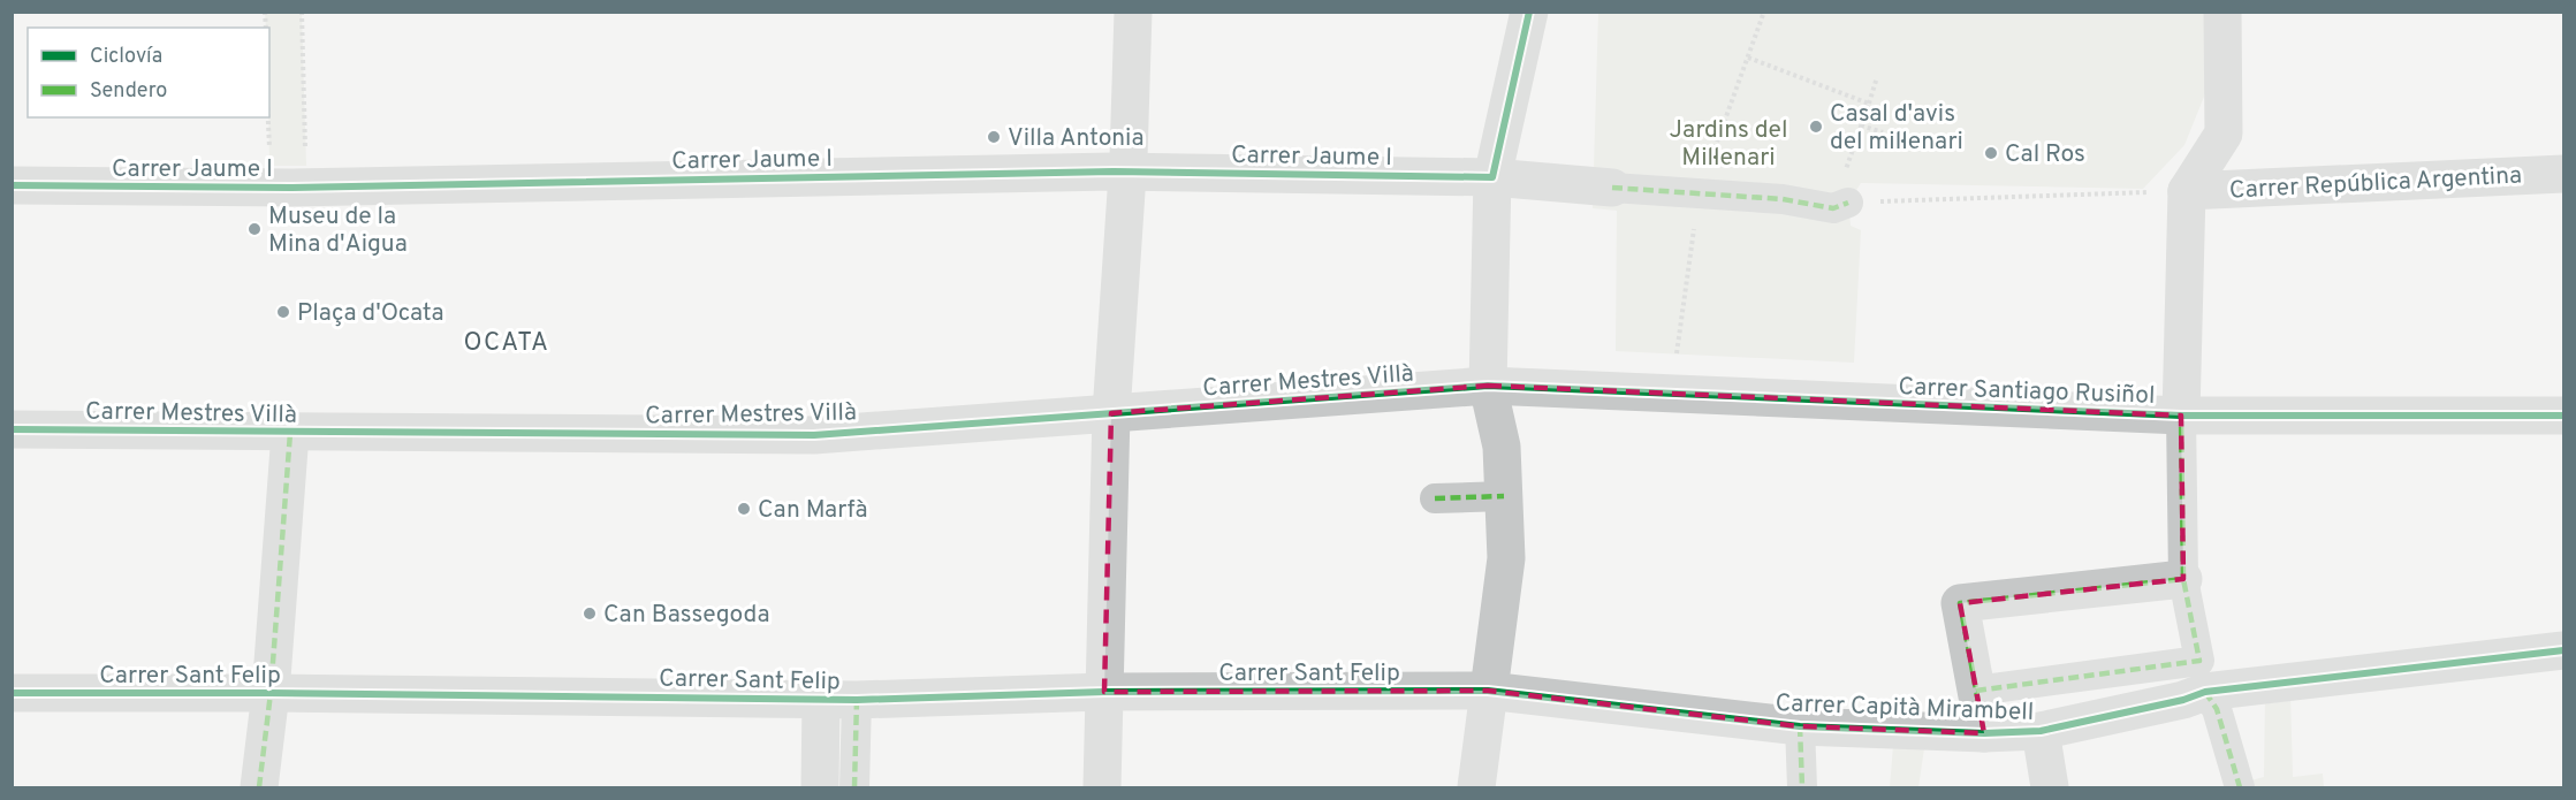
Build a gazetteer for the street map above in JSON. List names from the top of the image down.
{
  "streets": {
    "street": [
      "Carrer Jaume I",
      "Carrer República Argentina",
      "Carrer Mestres Villà",
      "Carrer Santiago Rusiñol",
      "Carrer Sant Felip",
      "Carrer Capità Mirambell"
    ]
  },
  "crossings": [
    ["Carrer Mestres Villà", "Carrer Santiago Rusiñol"],
    ["Carrer Sant Felip", "Carrer Capità Mirambell"]
  ],
  "districts": ["OCATA"],
  "parks": ["Jardins del Mil·lenari"],
  "places": [
    "Casal d'avis del mil·lenari",
    "Villa Antonia",
    "Cal Ros",
    "Museu de la Mina d'Aigua",
    "Plaça d'Ocata",
    "Can Marfà",
    "Can Bassegoda"
  ],
  "legend": ["Ciclovía", "Sendero"]
}
